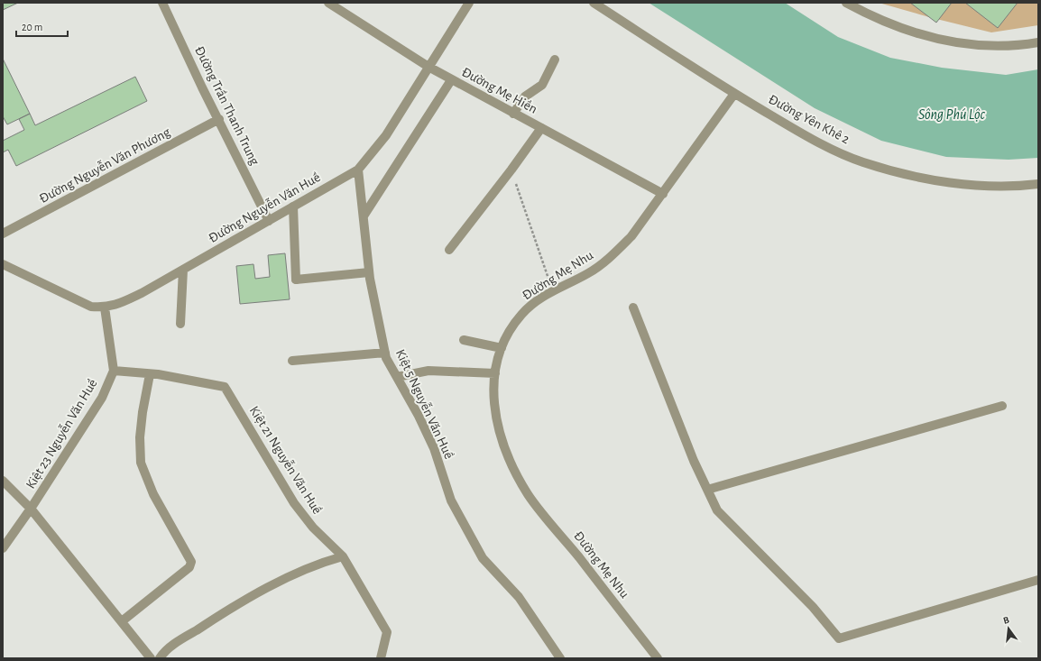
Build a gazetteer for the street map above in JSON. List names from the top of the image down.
{
  "streets": {
    "street": [
      "Đường Mẹ Hiền",
      "Đường Trần Thanh Trung",
      "Đường Yên Khê 2",
      "Đường Nguyễn Văn Phương",
      "Đường Nguyễn Văn Huề",
      "Đường Mẹ Nhu",
      "Kiệt 5 Nguyễn Văn Huề",
      "Kiệt 23 Nguyễn Văn Huề",
      "Kiệt 21 Nguyễn Văn Huề"
    ]
  },
  "crossings": [
    ["Đường Mẹ Hiền", "Đường Nguyễn Văn Huề"],
    ["Đường Mẹ Hiền", "Đường Mẹ Nhu"],
    ["Đường Trần Thanh Trung", "Đường Nguyễn Văn Phương"],
    ["Đường Trần Thanh Trung", "Đường Nguyễn Văn Huề"],
    ["Đường Yên Khê 2", "Đường Mẹ Nhu"],
    ["Đường Nguyễn Văn Huề", "Kiệt 5 Nguyễn Văn Huề"],
    ["Đường Nguyễn Văn Huề", "Kiệt 23 Nguyễn Văn Huề"],
    ["Kiệt 23 Nguyễn Văn Huề", "Kiệt 21 Nguyễn Văn Huề"]
  ],
  "water": ["Sông Phú Lộc"],
  "scale_bar": "20 m",
  "north": "top"
}
